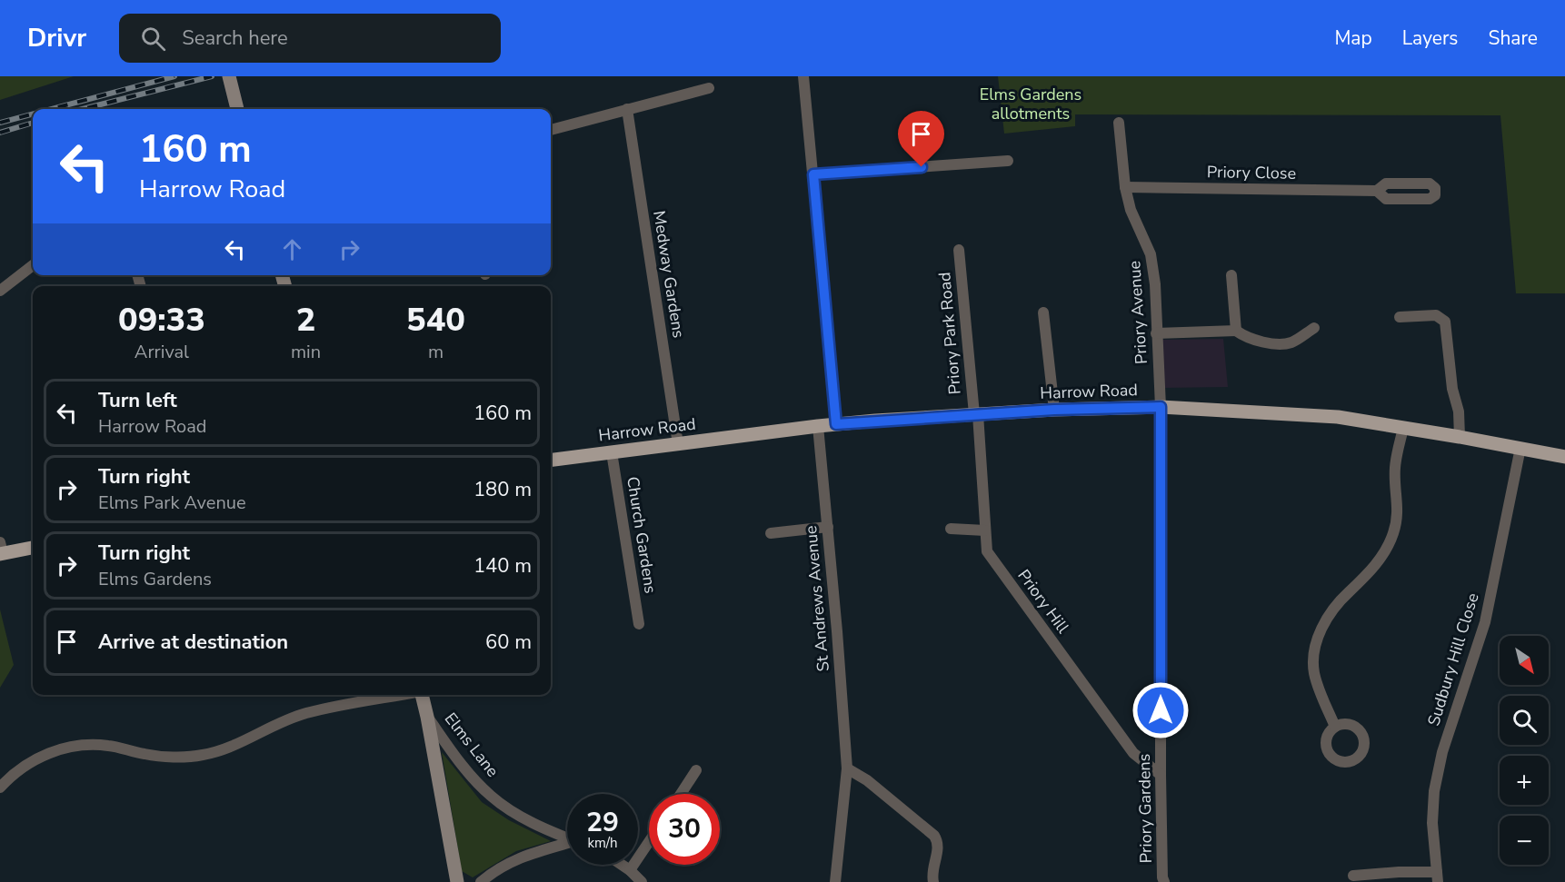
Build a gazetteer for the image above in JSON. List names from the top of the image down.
{
  "streets": {
    "main road": ["Harrow Road"],
    "street": [
      "Priory Close",
      "Medway Gardens",
      "Priory Avenue",
      "Priory Park Road",
      "Church Gardens",
      "St Andrews Avenue",
      "Priory Hill",
      "Sudbury Hill Close",
      "Elms Lane",
      "Priory Gardens"
    ]
  },
  "crossings": [
    ["Priory Close", "Priory Avenue"],
    ["Medway Gardens", "Harrow Road"],
    ["Priory Avenue", "Harrow Road"],
    ["Priory Avenue", "Priory Gardens"],
    ["Priory Park Road", "Harrow Road"],
    ["Priory Park Road", "Priory Hill"],
    ["Harrow Road", "Church Gardens"],
    ["Harrow Road", "St Andrews Avenue"],
    ["Harrow Road", "Priory Hill"],
    ["Harrow Road", "Sudbury Hill Close"],
    ["Harrow Road", "Priory Gardens"],
    ["Priory Hill", "Priory Gardens"]
  ],
  "parks": ["Elms Gardens allotments"],
  "north": "bottom right",
  "page": {
    "header": "Drivr",
    "search": "Search here",
    "nav": ["Map", "Layers", "Share"],
    "turn": ["160 m", "Harrow Road"],
    "eta": [
      "09:33",
      "Arrival",
      "2",
      "min",
      "540",
      "m"
    ],
    "list": [
      {
        "name": "Turn left",
        "note": "Harrow Road",
        "value": "160 m"
      },
      {
        "name": "Turn right",
        "note": "Elms Park Avenue",
        "value": "180 m"
      },
      {
        "name": "Turn right",
        "note": "Elms Gardens",
        "value": "140 m"
      },
      {
        "name": "Arrive at destination",
        "value": "60 m"
      }
    ],
    "map_buttons": ["+", "−"],
    "speed": "29 km/h",
    "limit": "30"
  }
}
